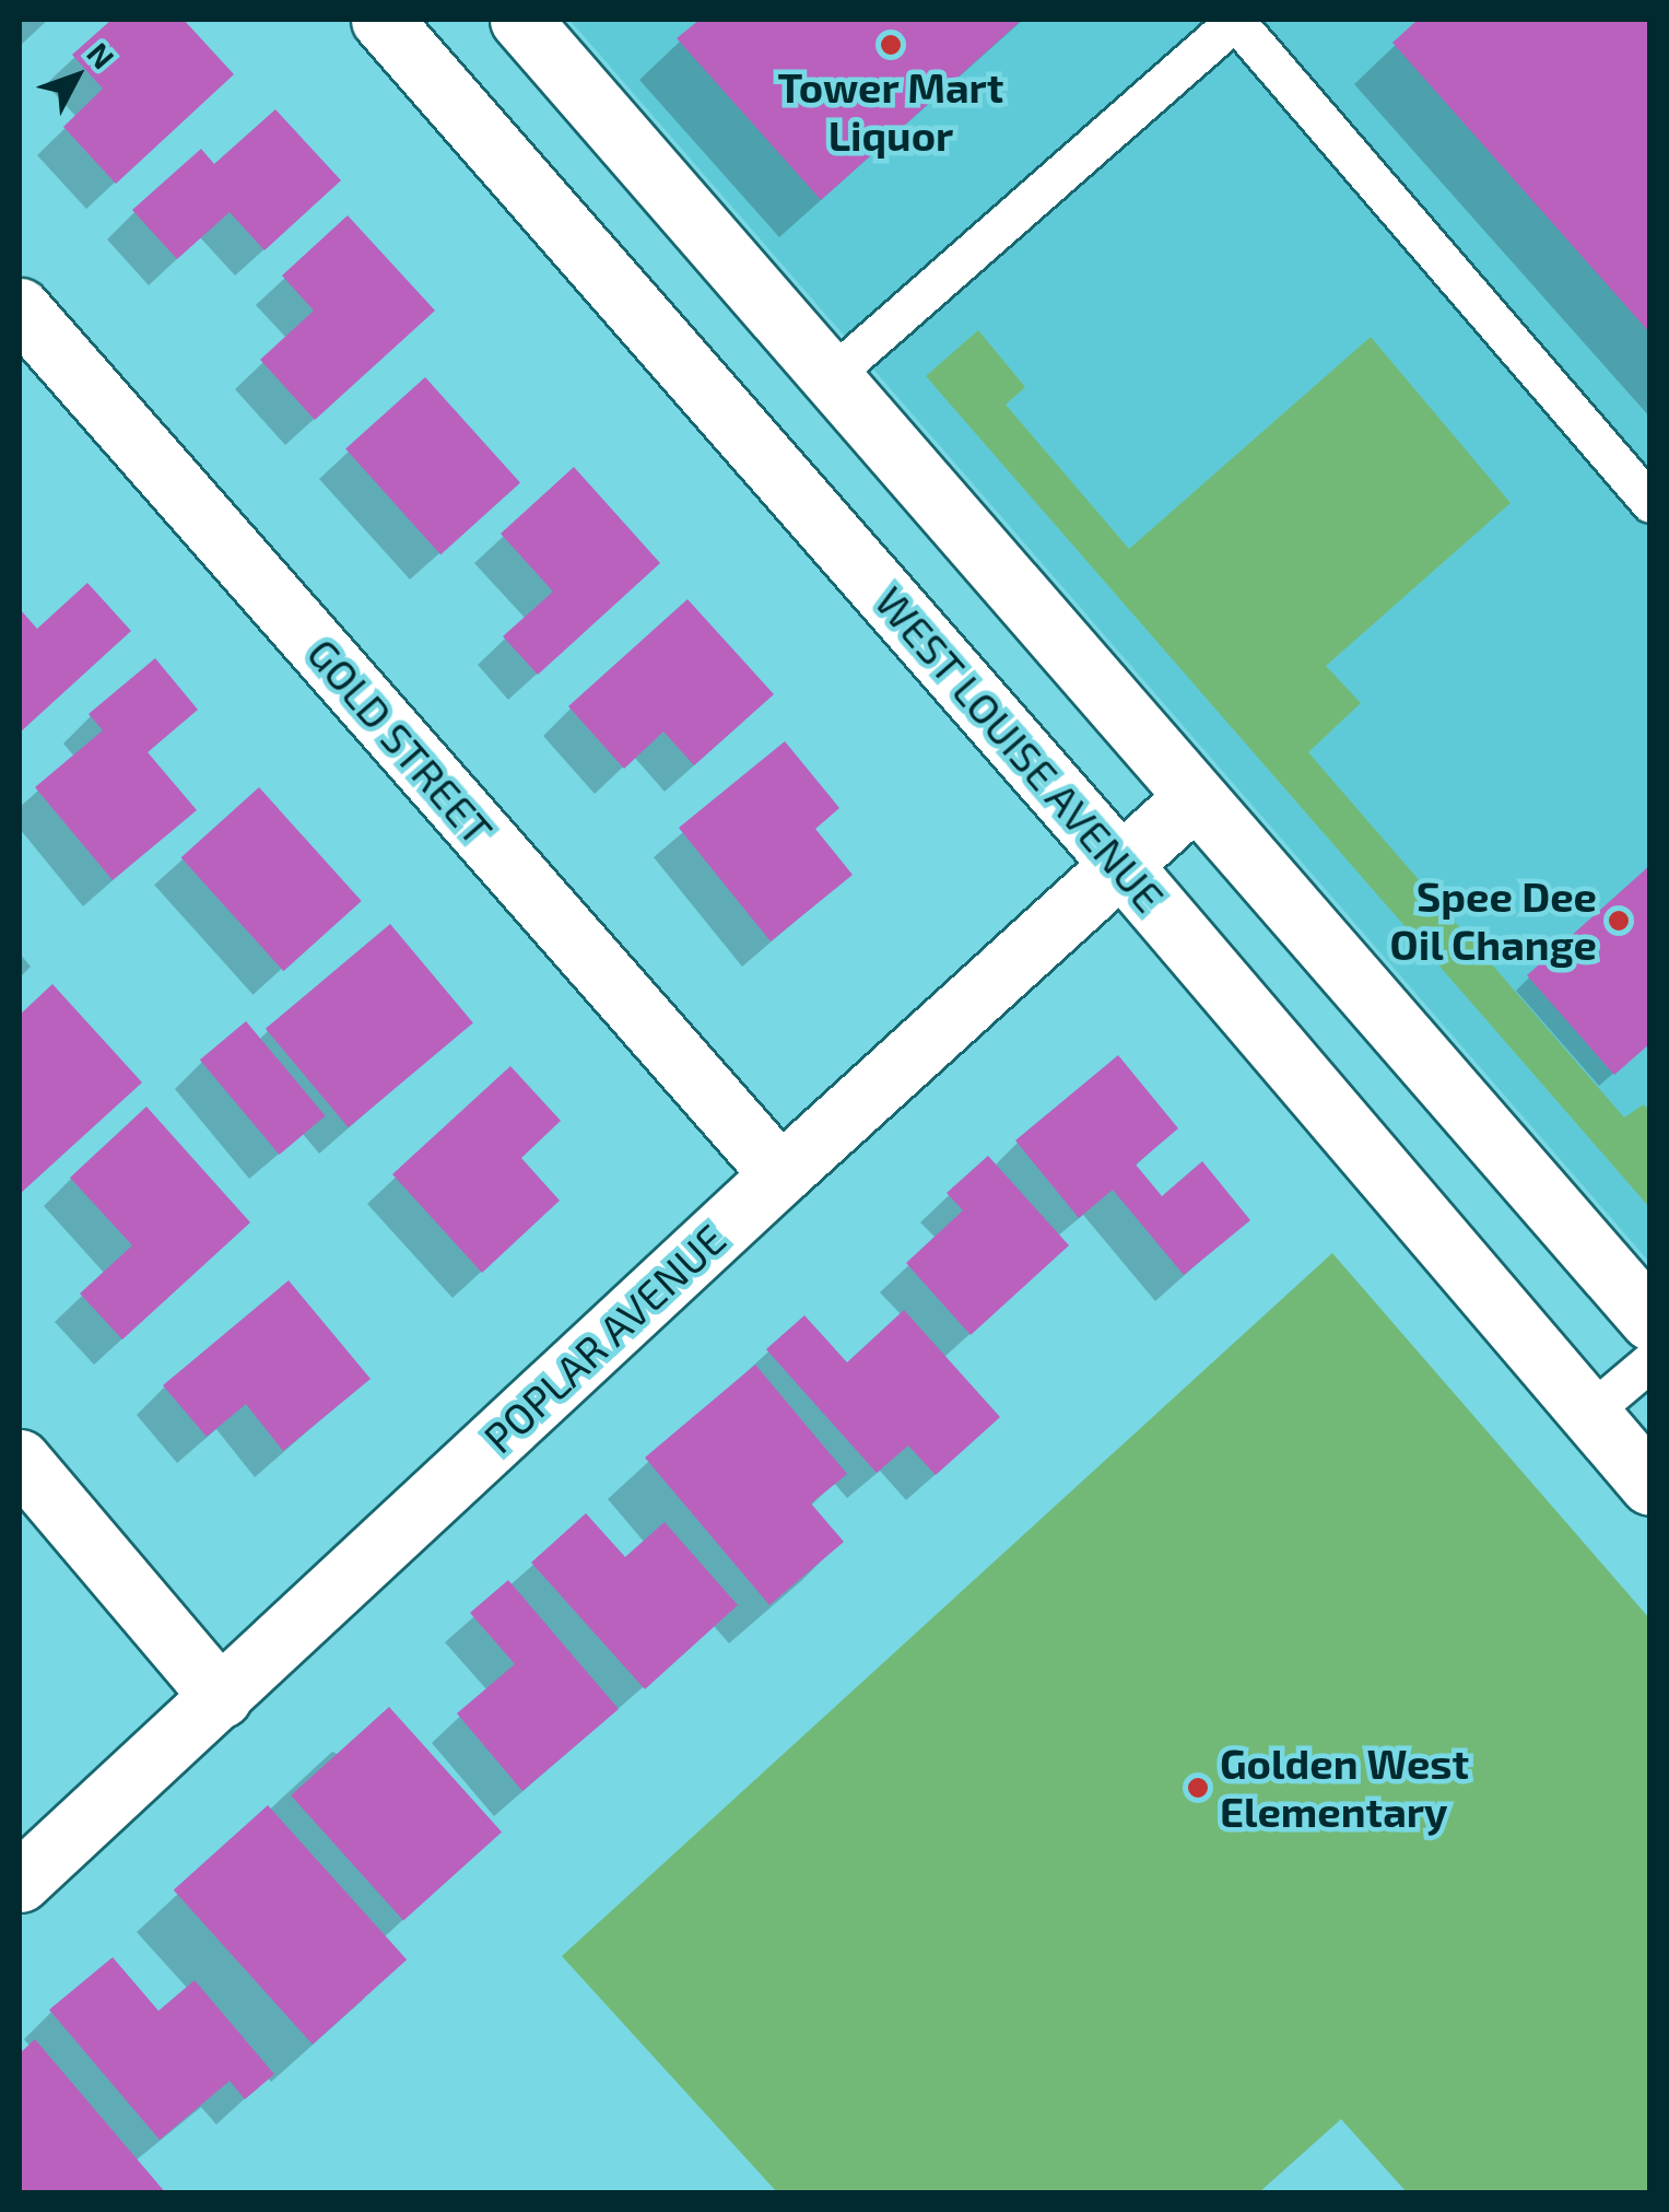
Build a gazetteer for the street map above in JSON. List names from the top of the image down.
{
  "streets": {
    "main road": ["GOLD STREET", "WEST LOUISE AVENUE", "POPLAR AVENUE"]
  },
  "crossings": [
    ["GOLD STREET", "POPLAR AVENUE"],
    ["WEST LOUISE AVENUE", "POPLAR AVENUE"]
  ],
  "places": ["Tower Mart Liquor", "Spee Dee Oil Change", "Golden West Elementary"],
  "north": "top right"
}
